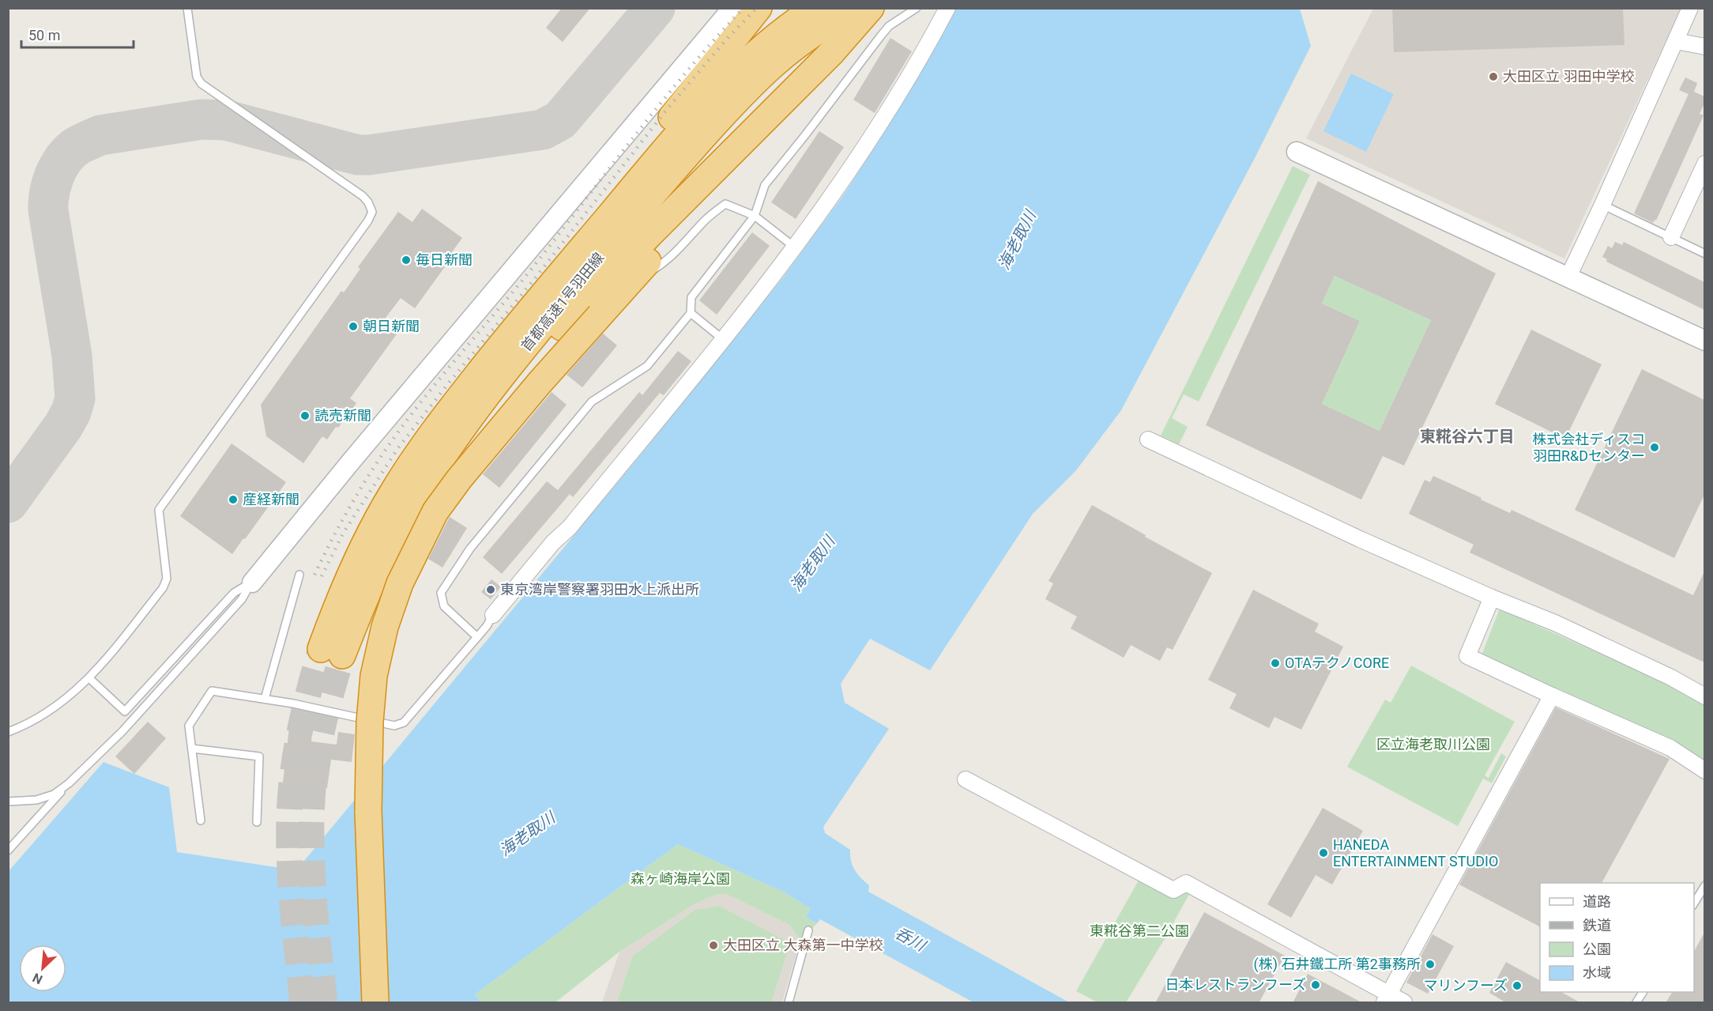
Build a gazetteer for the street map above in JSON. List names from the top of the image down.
{
  "streets": {
    "highway": ["首都高速1号羽田線"]
  },
  "districts": ["東糀谷六丁目"],
  "water": ["海老取川", "呑川"],
  "parks": ["区立海老取川公園", "森ヶ崎海岸公園", "東糀谷第二公園"],
  "places": [
    "大田区立 羽田中学校",
    "毎日新聞",
    "朝日新聞",
    "読売新聞",
    "株式会社ディスコ 羽田R&Dセンター",
    "産経新聞",
    "東京湾岸警察署羽田水上派出所",
    "OTAテクノCORE",
    "HANEDA ENTERTAINMENT STUDIO",
    "大田区立 大森第一中学校",
    "(株) 石井鐵工所 第2事務所",
    "日本レストランフーズ",
    "マリンフーズ"
  ],
  "legend": [
    "道路",
    "鉄道",
    "公園",
    "水域"
  ],
  "scale_bar": "50 m",
  "north": "bottom left"
}
